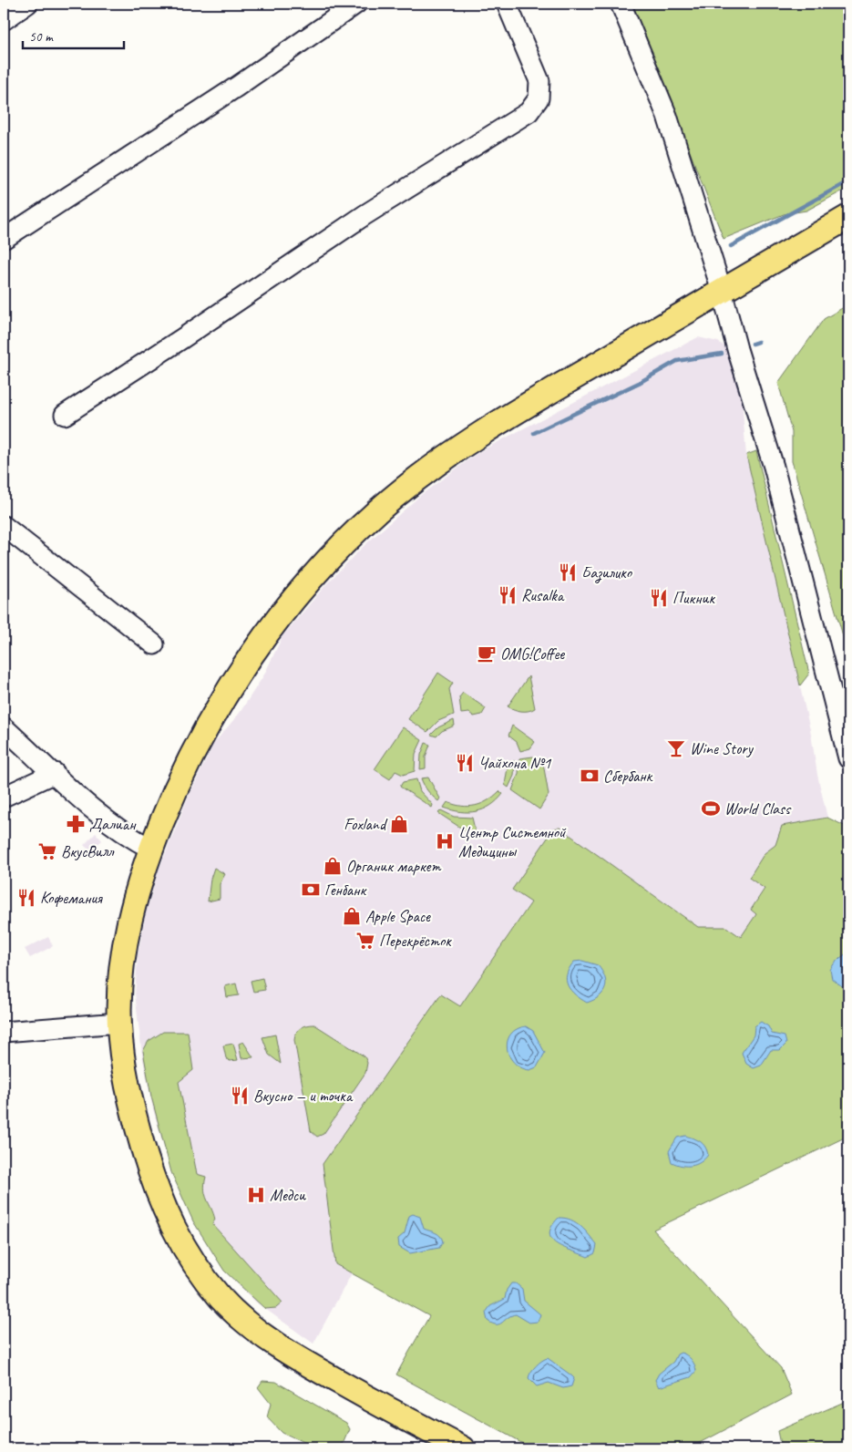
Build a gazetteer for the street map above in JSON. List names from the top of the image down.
{
  "places": {
    "restaurant": [
      "Базилико",
      "Rusalka",
      "Пикник",
      "Чайхона №1",
      "Кофемания",
      "Вкусно — и точка"
    ],
    "cafe": ["OMG!Coffee"],
    "bar": ["Wine Story"],
    "bank": ["Сбербанк", "Генбанк"],
    "sports": ["World Class"],
    "pharmacy": ["Далиан"],
    "shop": ["Foxland", "Органик маркет", "Apple Space"],
    "hospital": ["Центр Системной Медицины", "Медси"],
    "supermarket": ["ВкусВилл", "Перекрёсток"]
  },
  "scale_bar": "50 m"
}
